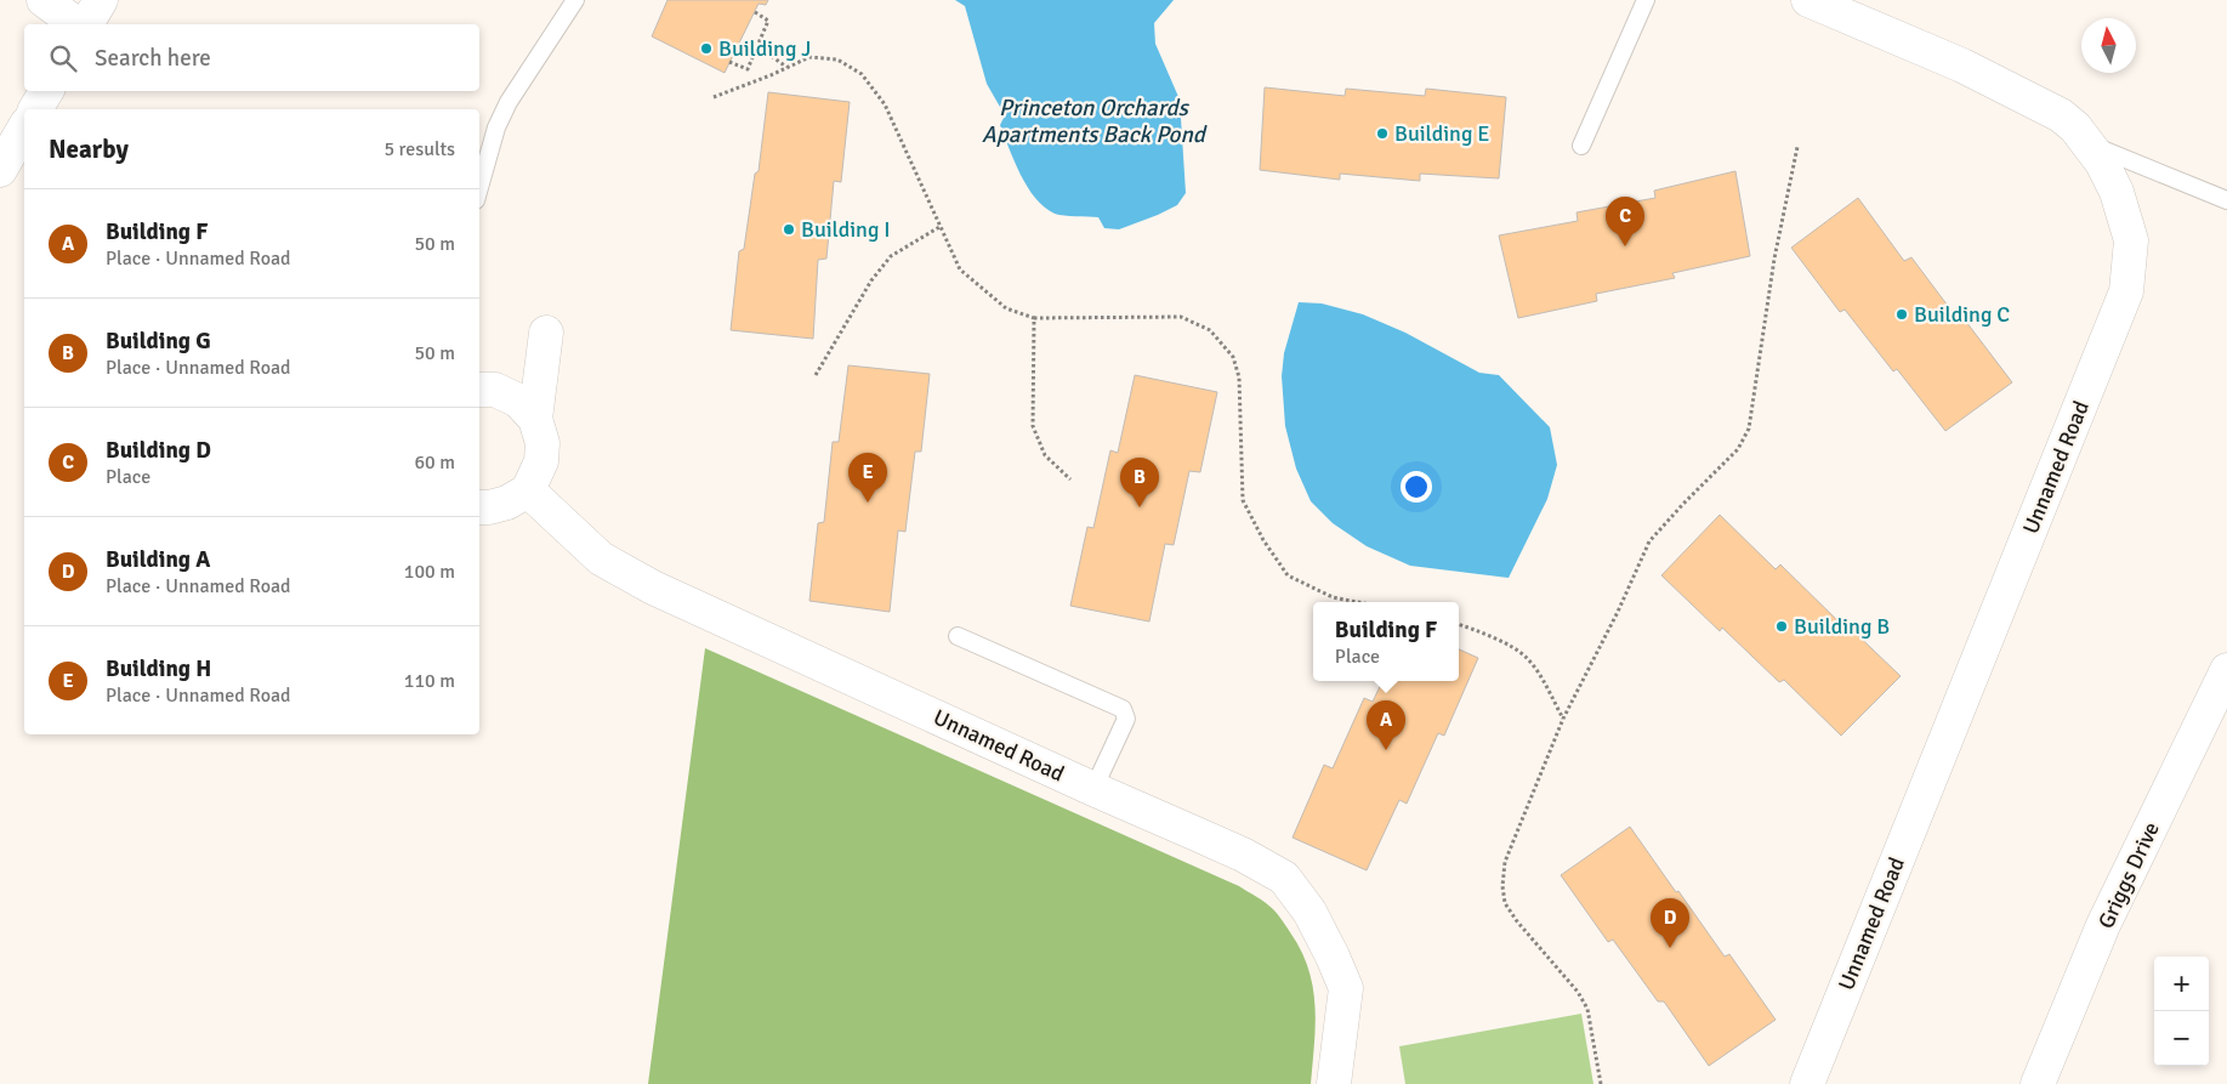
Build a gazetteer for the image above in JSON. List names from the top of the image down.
{
  "streets": {
    "street": ["Unnamed Road", "Griggs Drive"]
  },
  "water": ["Princeton Orchards Apartments Back Pond"],
  "places": [
    "Building J",
    "Building E",
    "Building I",
    "Building C",
    "Building B"
  ],
  "north": "top",
  "page": {
    "search": "Search here",
    "heading": ["Nearby", "5 results"],
    "list": [
      {
        "mark": "A",
        "name": "Building F",
        "note": "Place · Unnamed Road",
        "value": "50 m"
      },
      {
        "mark": "B",
        "name": "Building G",
        "note": "Place · Unnamed Road",
        "value": "50 m"
      },
      {
        "mark": "C",
        "name": "Building D",
        "note": "Place",
        "value": "60 m"
      },
      {
        "mark": "D",
        "name": "Building A",
        "note": "Place · Unnamed Road",
        "value": "100 m"
      },
      {
        "mark": "E",
        "name": "Building H",
        "note": "Place · Unnamed Road",
        "value": "110 m"
      }
    ],
    "pins": [
      "C",
      "E",
      "B",
      "A",
      "D"
    ],
    "popup": ["Building F", "Place"],
    "map_buttons": ["+", "−"]
  }
}
